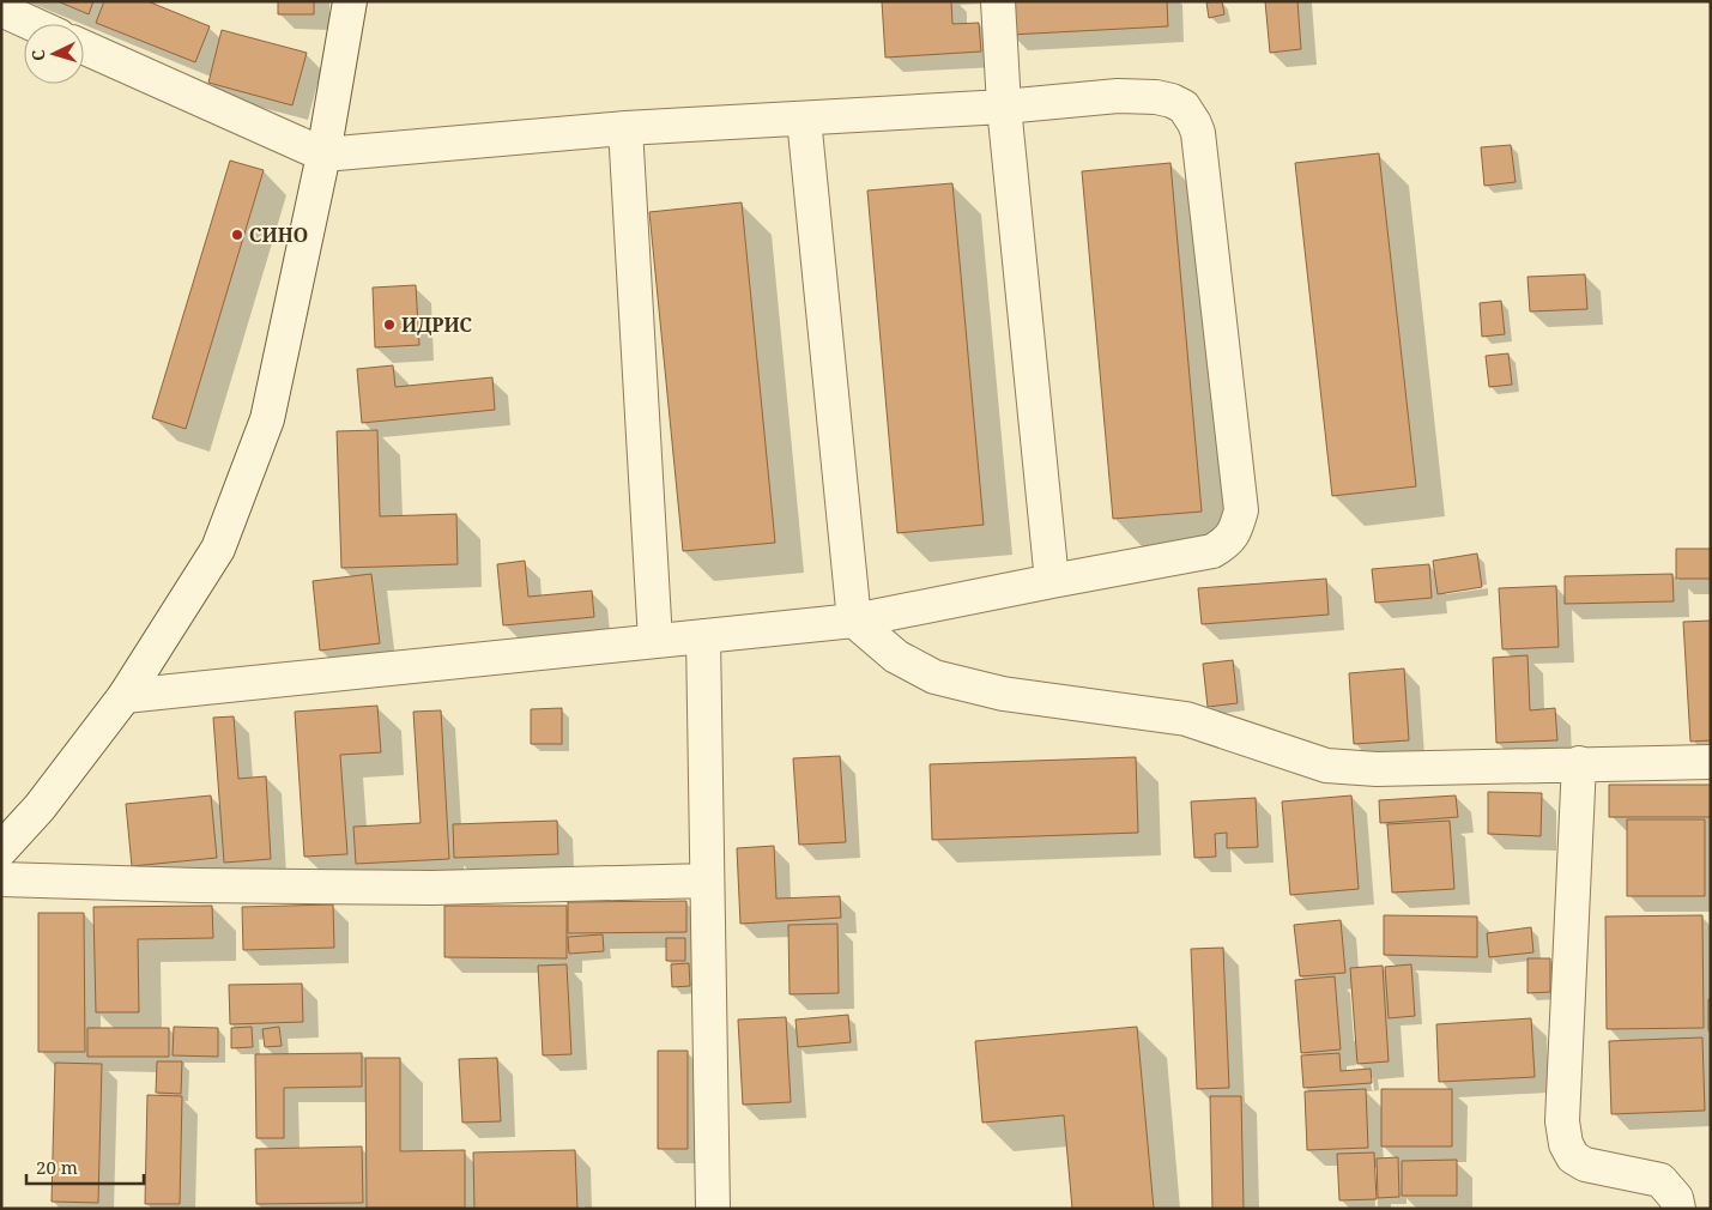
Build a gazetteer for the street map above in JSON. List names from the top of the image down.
{
  "places": ["СИНО", "ИДРИС"],
  "scale_bar": "20 m",
  "north": "left"
}
